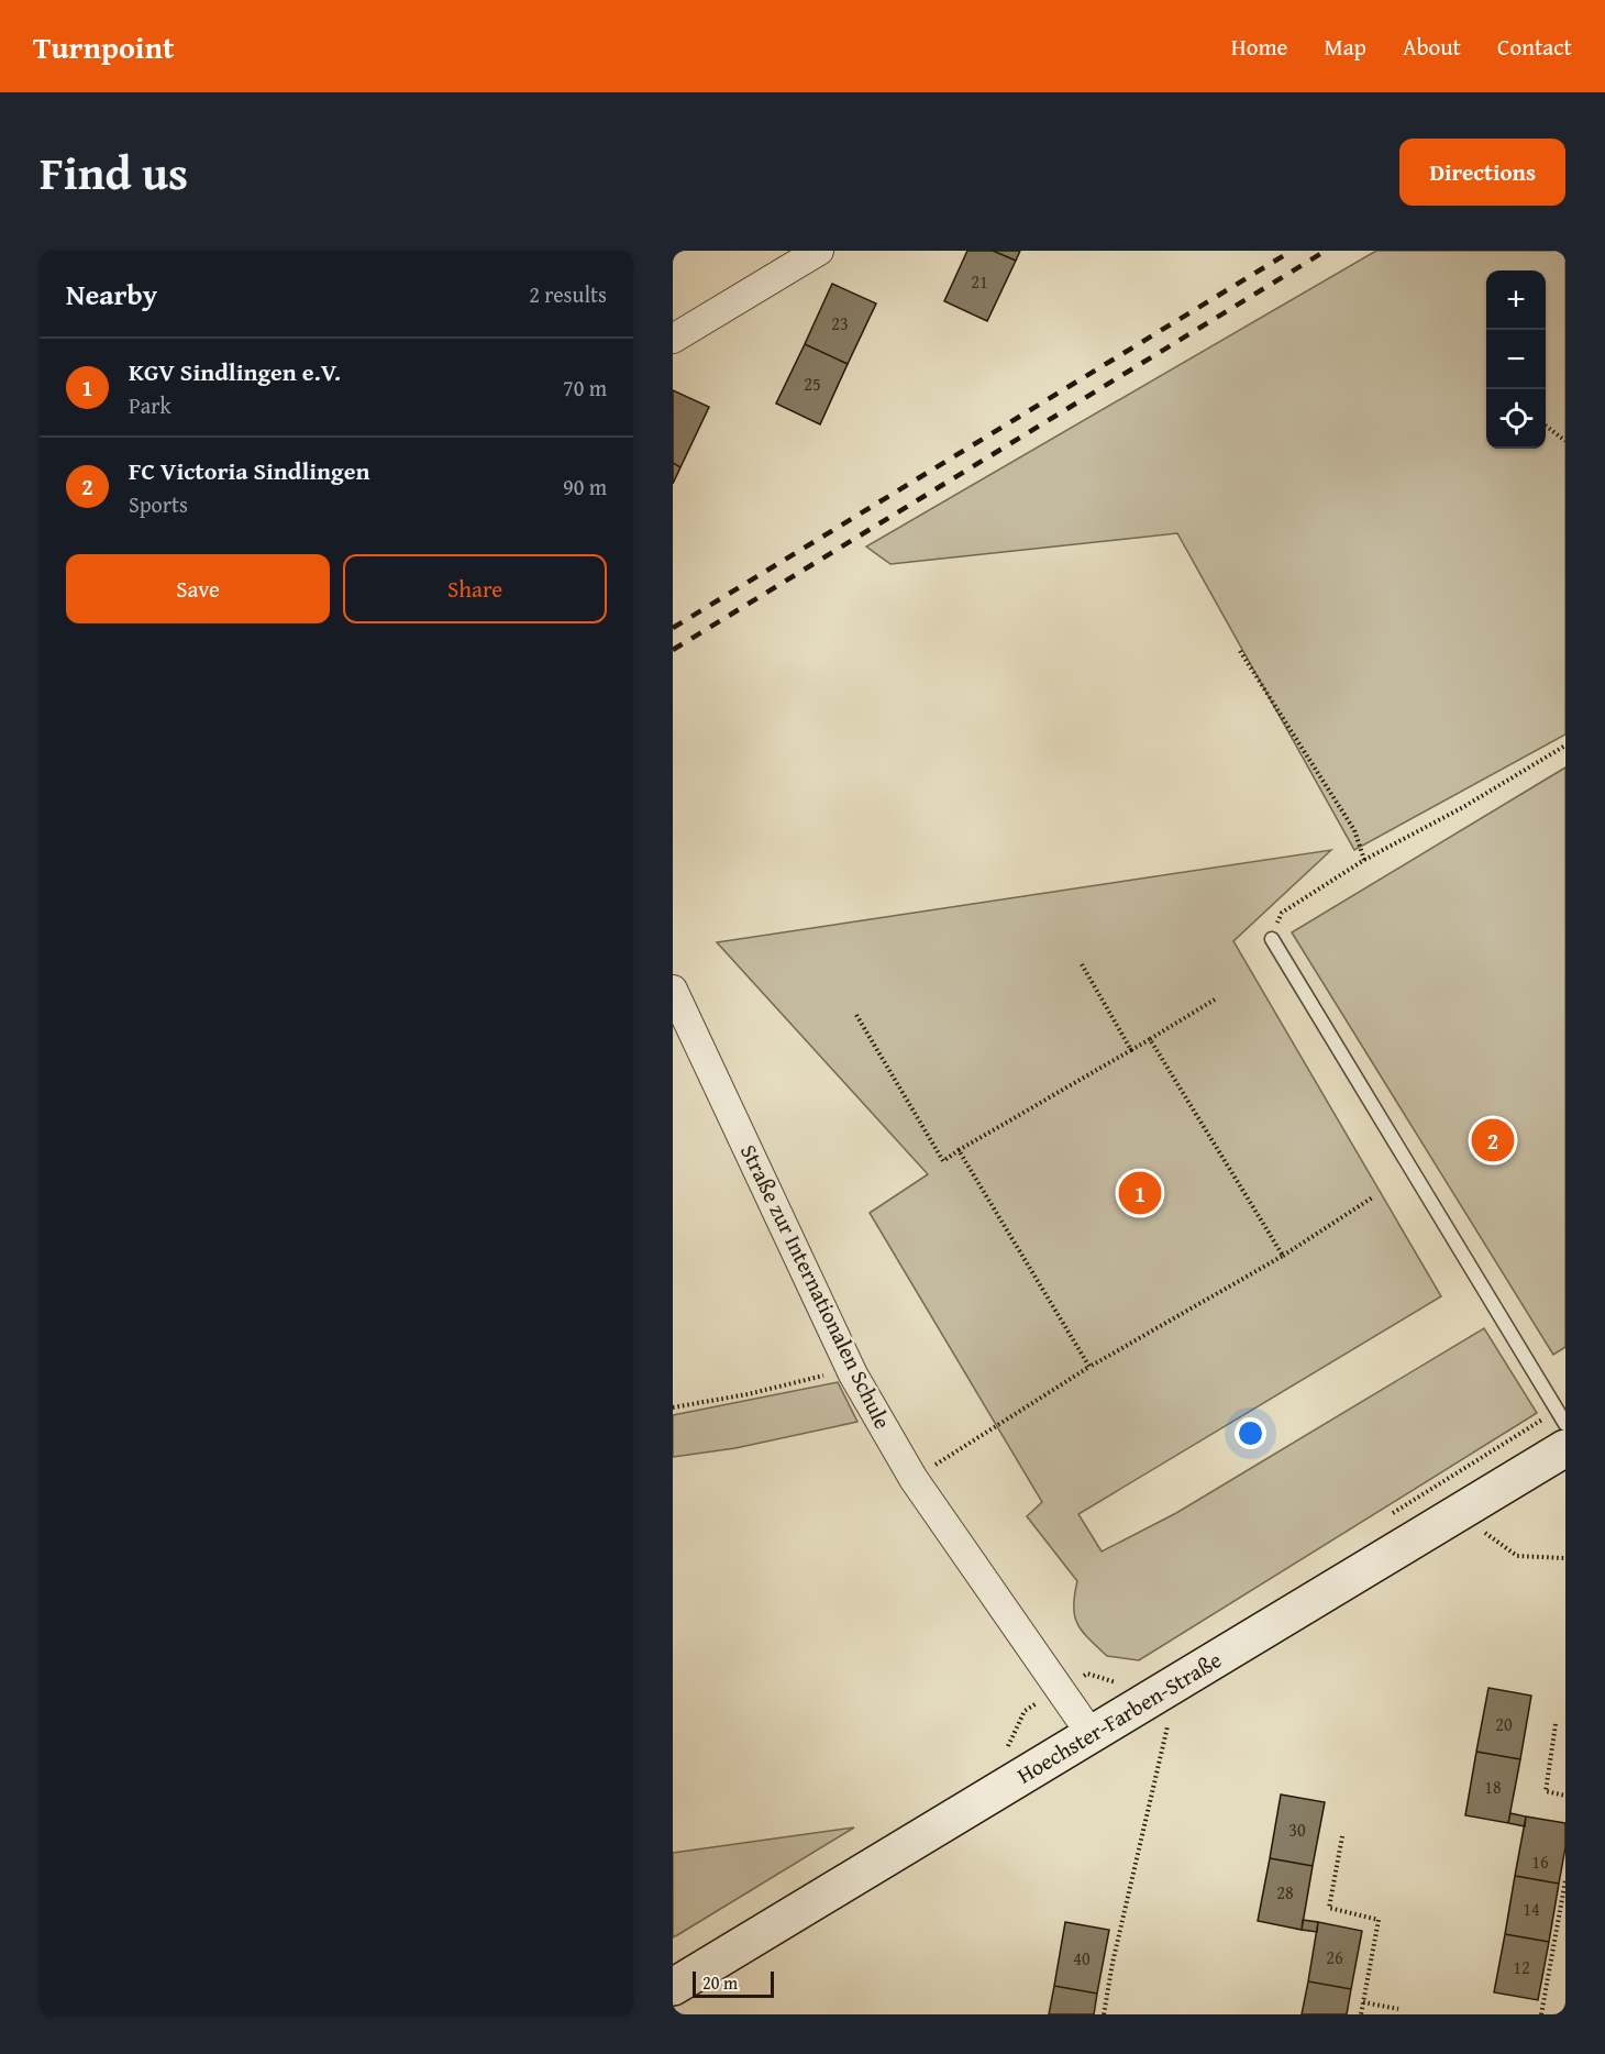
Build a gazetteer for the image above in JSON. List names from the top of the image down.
{
  "streets": {
    "main road": ["Hoechster-Farben-Straße"],
    "street": ["Straße zur Internationalen Schule"]
  },
  "crossings": [
    ["Straße zur Internationalen Schule", "Hoechster-Farben-Straße"]
  ],
  "house_numbers": [
    "21",
    "23",
    "25",
    "20",
    "18",
    "30",
    "16",
    "28",
    "14",
    "26",
    "40",
    "12"
  ],
  "scale_bar": "20 m",
  "page": {
    "header": "Turnpoint",
    "nav": [
      "Home",
      "Map",
      "About",
      "Contact"
    ],
    "title": "Find us",
    "buttons": [
      "Directions",
      ["Save", "Share"]
    ],
    "heading": ["Nearby", "2 results"],
    "map_buttons": ["+", "−"],
    "list": [
      {
        "mark": "1",
        "name": "KGV Sindlingen e.V.",
        "note": "Park",
        "value": "70 m"
      },
      {
        "mark": "2",
        "name": "FC Victoria Sindlingen",
        "note": "Sports",
        "value": "90 m"
      }
    ],
    "pins": ["2", "1"],
    "scale": "20 m"
  }
}
